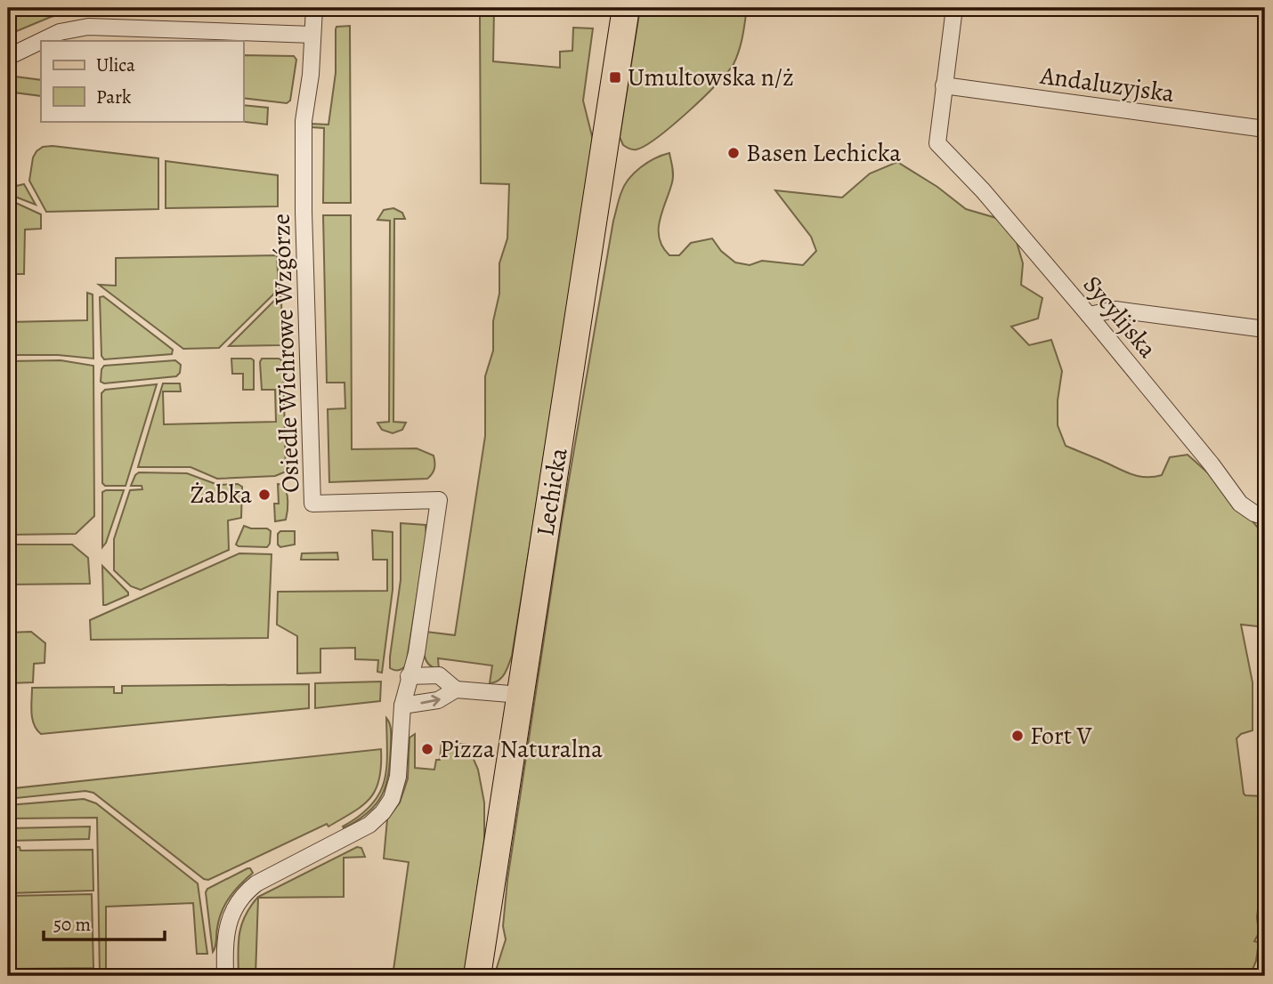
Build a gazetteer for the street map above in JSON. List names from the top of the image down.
{
  "streets": {
    "main road": ["Lechicka"],
    "street": ["Andaluzyjska", "Sycylijska", "Osiedle Wichrowe Wzgórze"]
  },
  "crossings": [
    ["Andaluzyjska", "Sycylijska"]
  ],
  "places": {
    "transit": ["Umultowska n/ż"],
    "other": [
      "Basen Lechicka",
      "Żabka",
      "Fort V",
      "Pizza Naturalna"
    ]
  },
  "legend": ["Ulica", "Park"],
  "scale_bar": "50 m"
}
